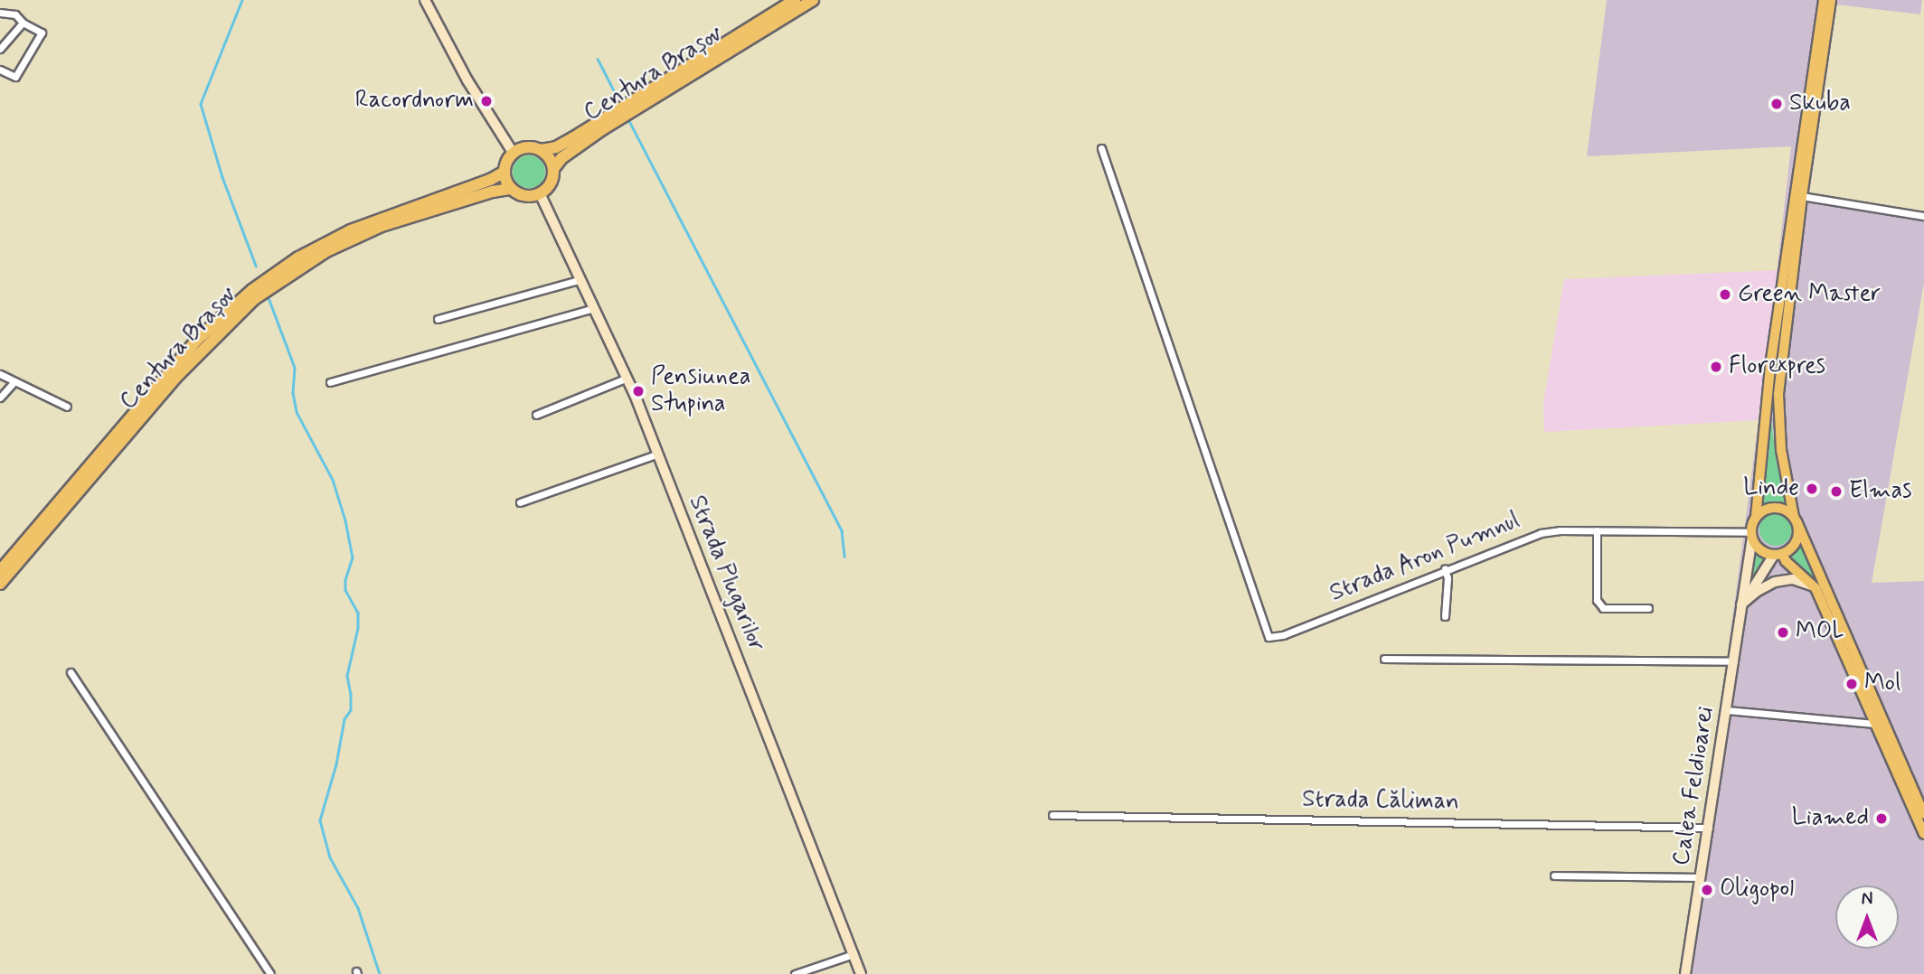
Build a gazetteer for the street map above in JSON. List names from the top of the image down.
{
  "streets": {
    "highway": ["Centura Brașov"],
    "main road": ["Calea Feldioarei"],
    "street": ["Strada Aron Pumnul", "Strada Plugarilor", "Strada Căliman"]
  },
  "crossings": [
    ["Centura Brașov", "Strada Plugarilor"],
    ["Strada Aron Pumnul", "Calea Feldioarei"],
    ["Calea Feldioarei", "Strada Căliman"]
  ],
  "places": [
    "Racordnorm",
    "Skuba",
    "Green Master",
    "Florexpres",
    "Pensiunea Stupina",
    "Linde",
    "Elmas",
    "MOL",
    "Mol",
    "Liamed",
    "Oligopol"
  ],
  "north": "top"
}
